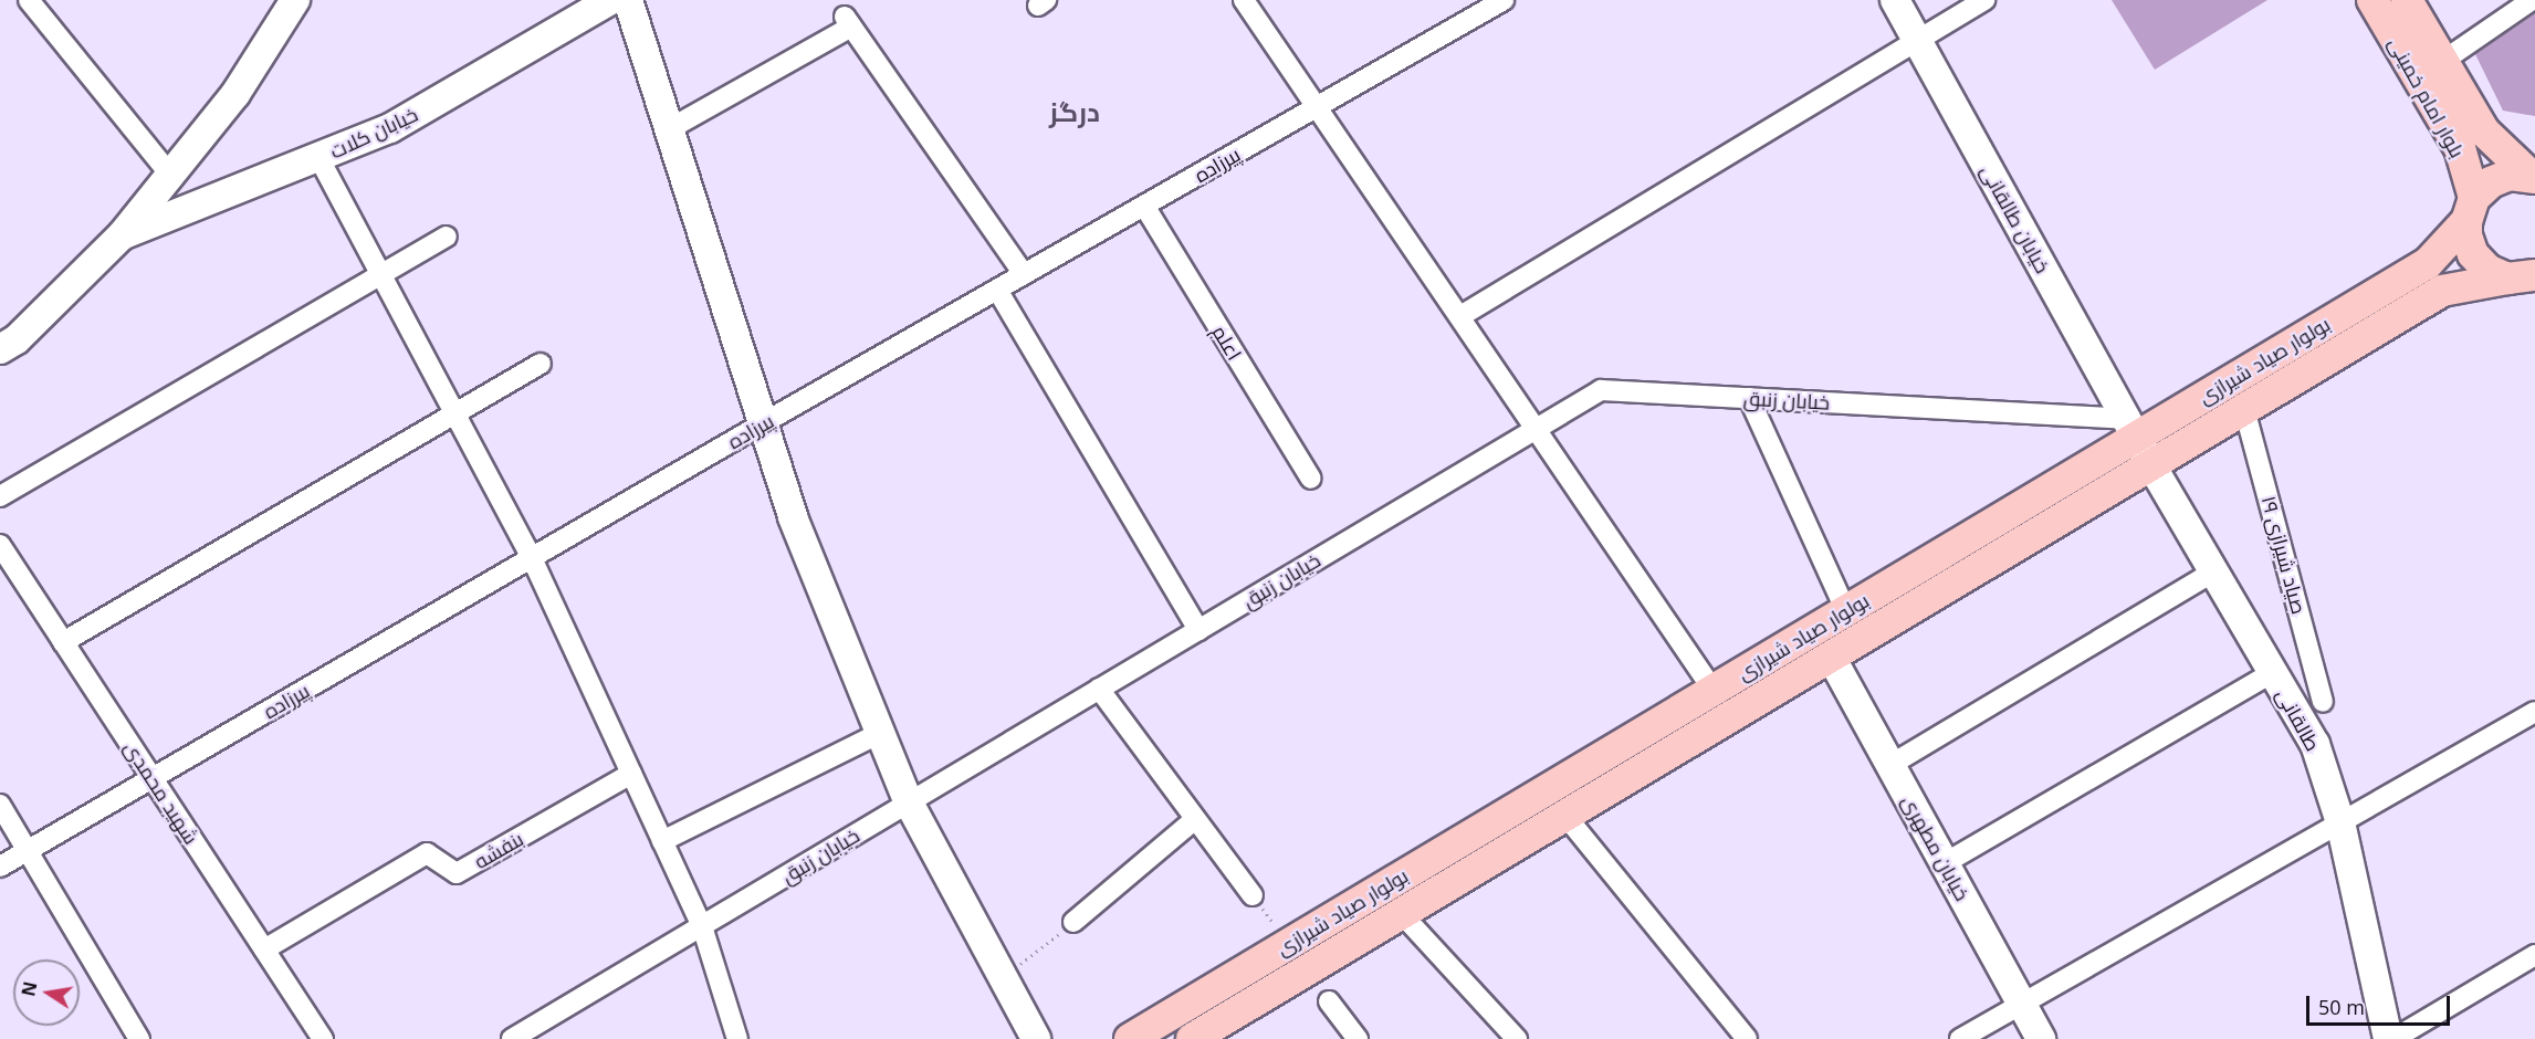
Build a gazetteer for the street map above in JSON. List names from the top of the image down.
{
  "streets": {
    "main road": ["بلوار امام خمینی", "بولوار صیاد شیرازی"],
    "street": [
      "خیابان کلات",
      "پیرزاده",
      "خیابان طالقانی",
      "اعلم",
      "خیابان زنبق",
      "صیاد شیرازی ۱۹",
      "طالقانی",
      "شهید محمدی",
      "خیابان مطهری",
      "بنفشه"
    ]
  },
  "crossings": [
    ["بلوار امام خمینی", "بولوار صیاد شیرازی"],
    ["پیرزاده", "اعلم"],
    ["پیرزاده", "شهید محمدی"],
    ["خیابان طالقانی", "بولوار صیاد شیرازی"],
    ["خیابان طالقانی", "خیابان زنبق"],
    ["خیابان طالقانی", "طالقانی"],
    ["بولوار صیاد شیرازی", "خیابان زنبق"],
    ["بولوار صیاد شیرازی", "صیاد شیرازی ۱۹"],
    ["بولوار صیاد شیرازی", "طالقانی"],
    ["بولوار صیاد شیرازی", "خیابان مطهری"],
    ["شهید محمدی", "بنفشه"]
  ],
  "districts": ["درگز"],
  "scale_bar": "50 m",
  "north": "left"
}
